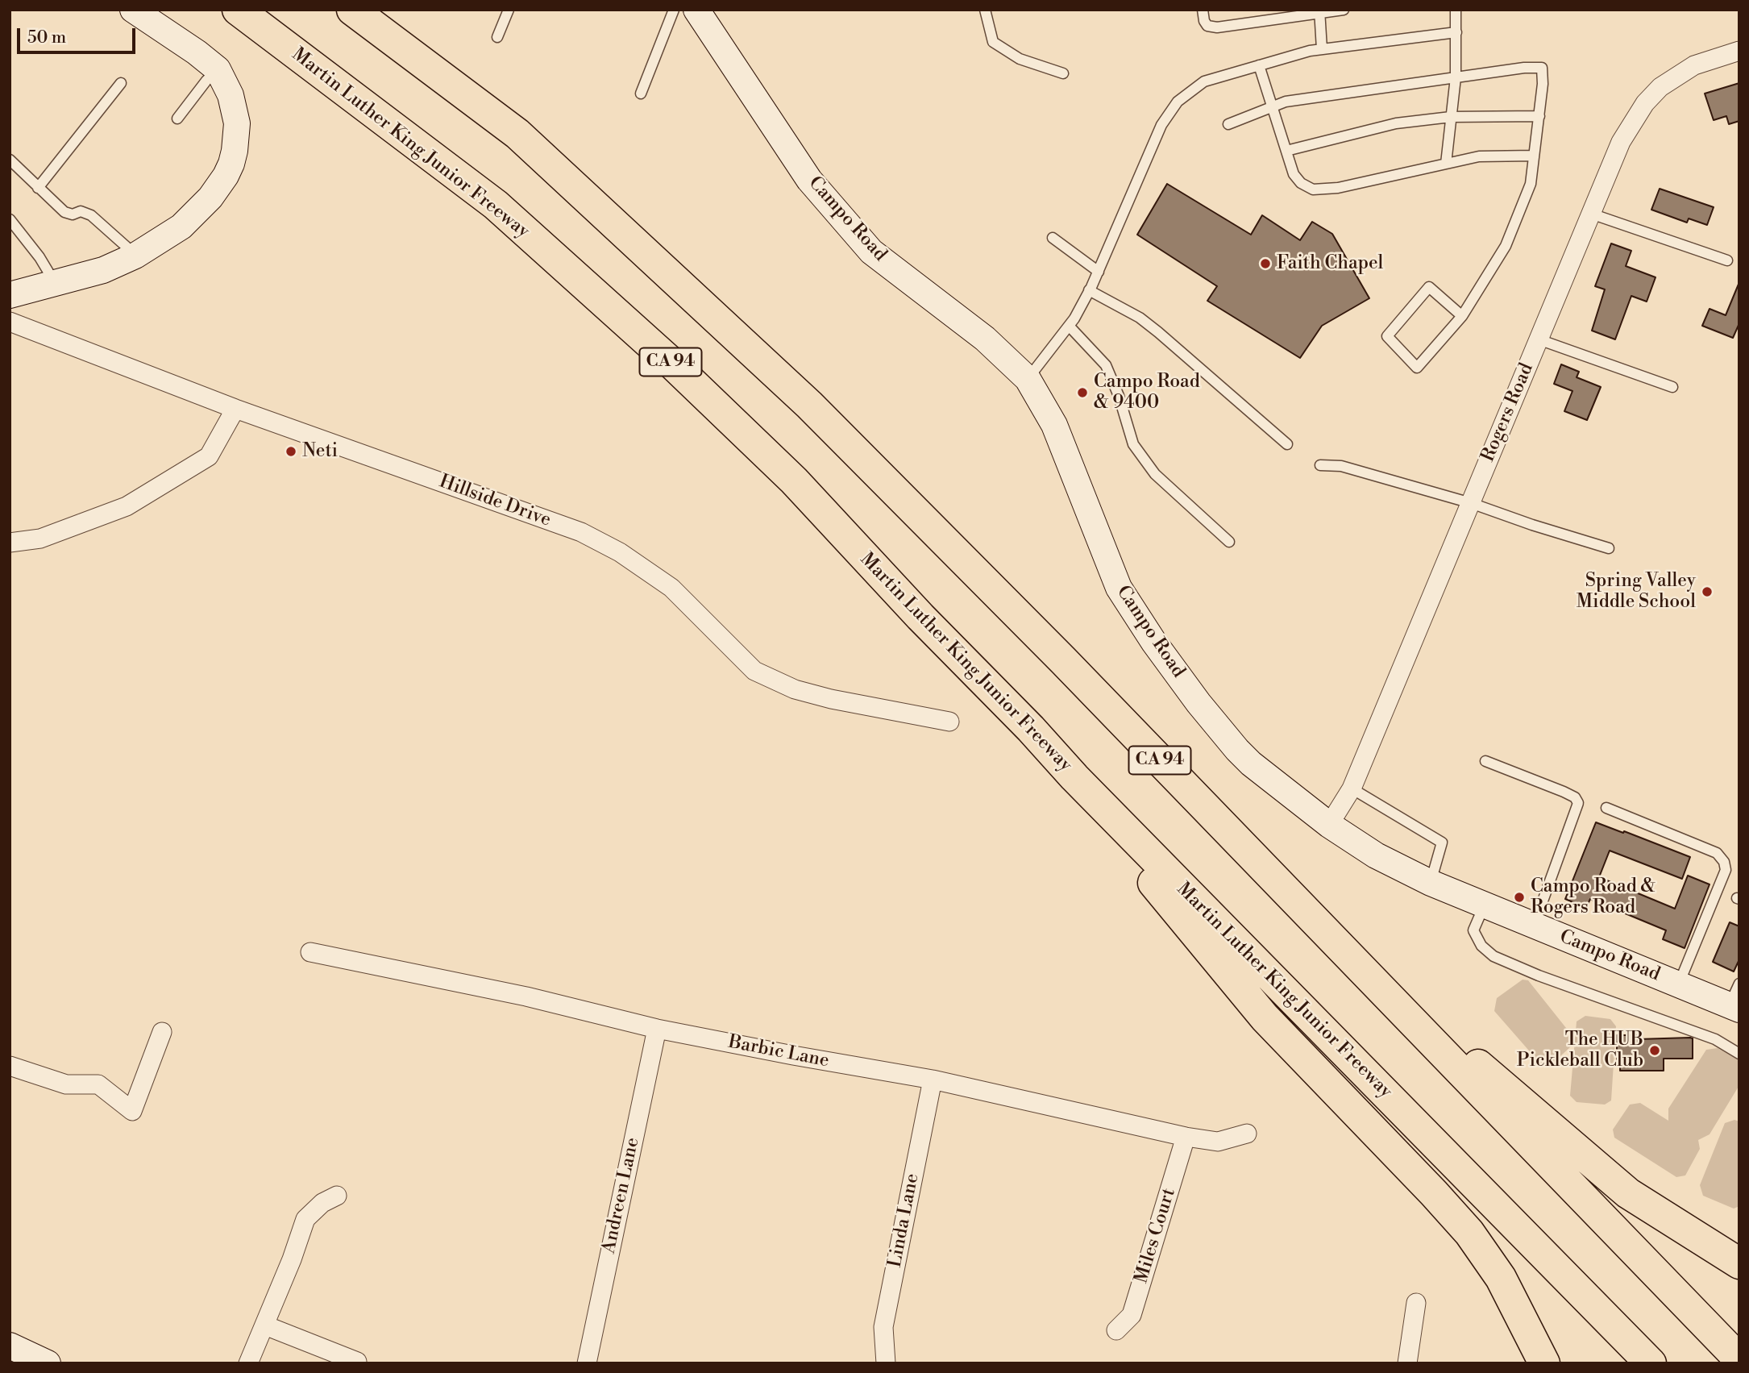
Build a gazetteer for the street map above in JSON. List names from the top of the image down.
{
  "streets": {
    "highway": ["Martin Luther King Junior Freeway", "CA 94"],
    "main road": ["Campo Road"],
    "street": [
      "Rogers Road",
      "Hillside Drive",
      "Barbic Lane",
      "Andreen Lane",
      "Linda Lane",
      "Miles Court"
    ]
  },
  "crossings": [
    ["Campo Road", "Rogers Road"],
    ["Barbic Lane", "Andreen Lane"],
    ["Barbic Lane", "Linda Lane"],
    ["Barbic Lane", "Miles Court"]
  ],
  "places": [
    "Faith Chapel",
    "Campo Road & 9400",
    "Neti",
    "Spring Valley Middle School",
    "Campo Road & Rogers Road",
    "The HUB Pickleball Club"
  ],
  "scale_bar": "50 m"
}
